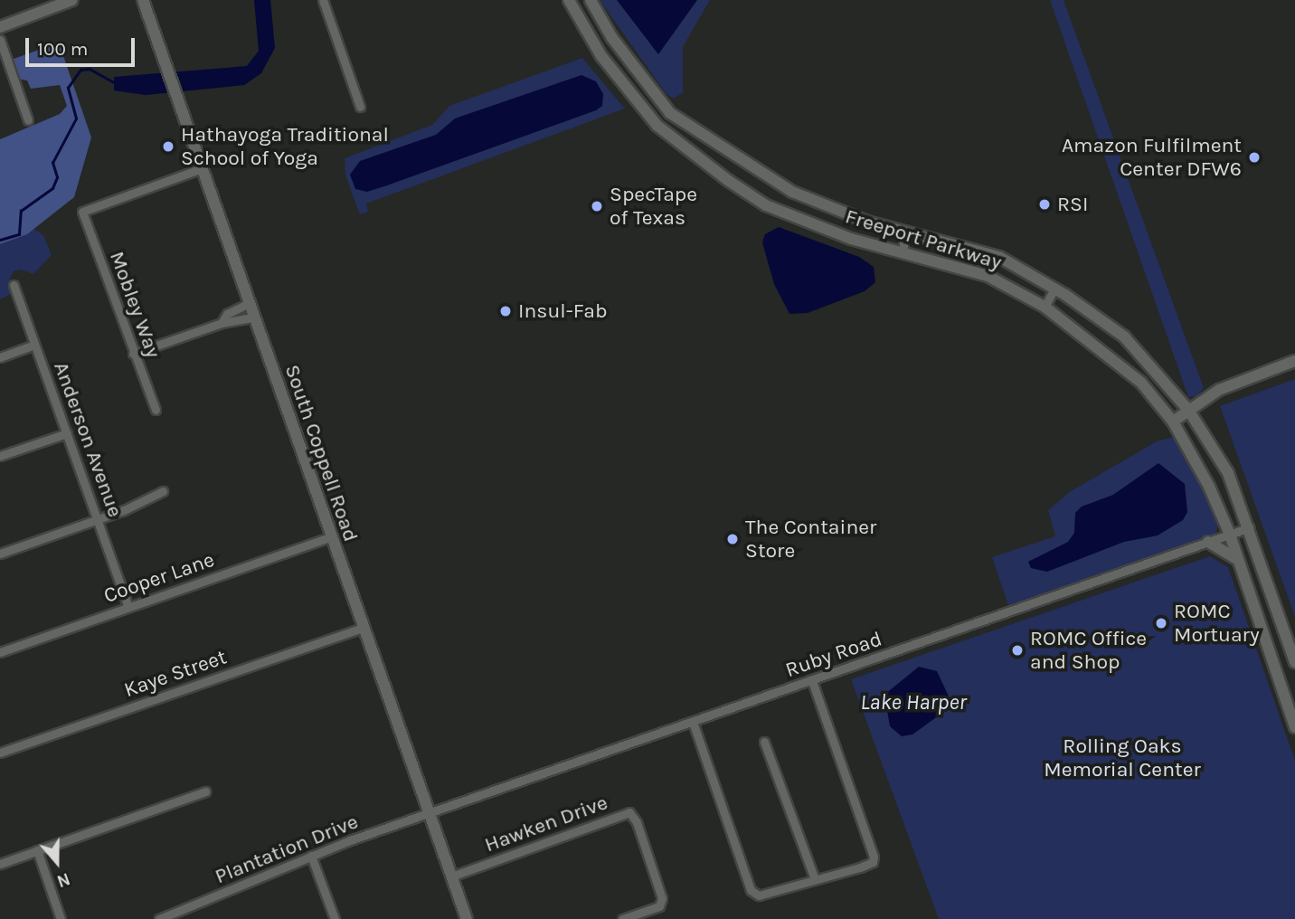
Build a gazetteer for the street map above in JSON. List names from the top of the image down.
{
  "streets": {
    "main road": ["Freeport Parkway", "South Coppell Road"],
    "street": [
      "Mobley Way",
      "Anderson Avenue",
      "Cooper Lane",
      "Ruby Road",
      "Kaye Street",
      "Hawken Drive",
      "Plantation Drive"
    ]
  },
  "crossings": [
    ["Freeport Parkway", "Ruby Road"],
    ["Mobley Way", "South Coppell Road"],
    ["Anderson Avenue", "Cooper Lane"],
    ["South Coppell Road", "Cooper Lane"],
    ["South Coppell Road", "Ruby Road"],
    ["South Coppell Road", "Kaye Street"],
    ["South Coppell Road", "Hawken Drive"],
    ["South Coppell Road", "Plantation Drive"],
    ["Ruby Road", "Plantation Drive"]
  ],
  "water": ["Lake Harper"],
  "parks": ["Rolling Oaks Memorial Center"],
  "places": [
    "Hathayoga Traditional School of Yoga",
    "Amazon Fulfilment Center DFW6",
    "RSI",
    "SpecTape of Texas",
    "Insul-Fab",
    "The Container Store",
    "ROMC Mortuary",
    "ROMC Office and Shop"
  ],
  "scale_bar": "100 m",
  "north": "bottom"
}
